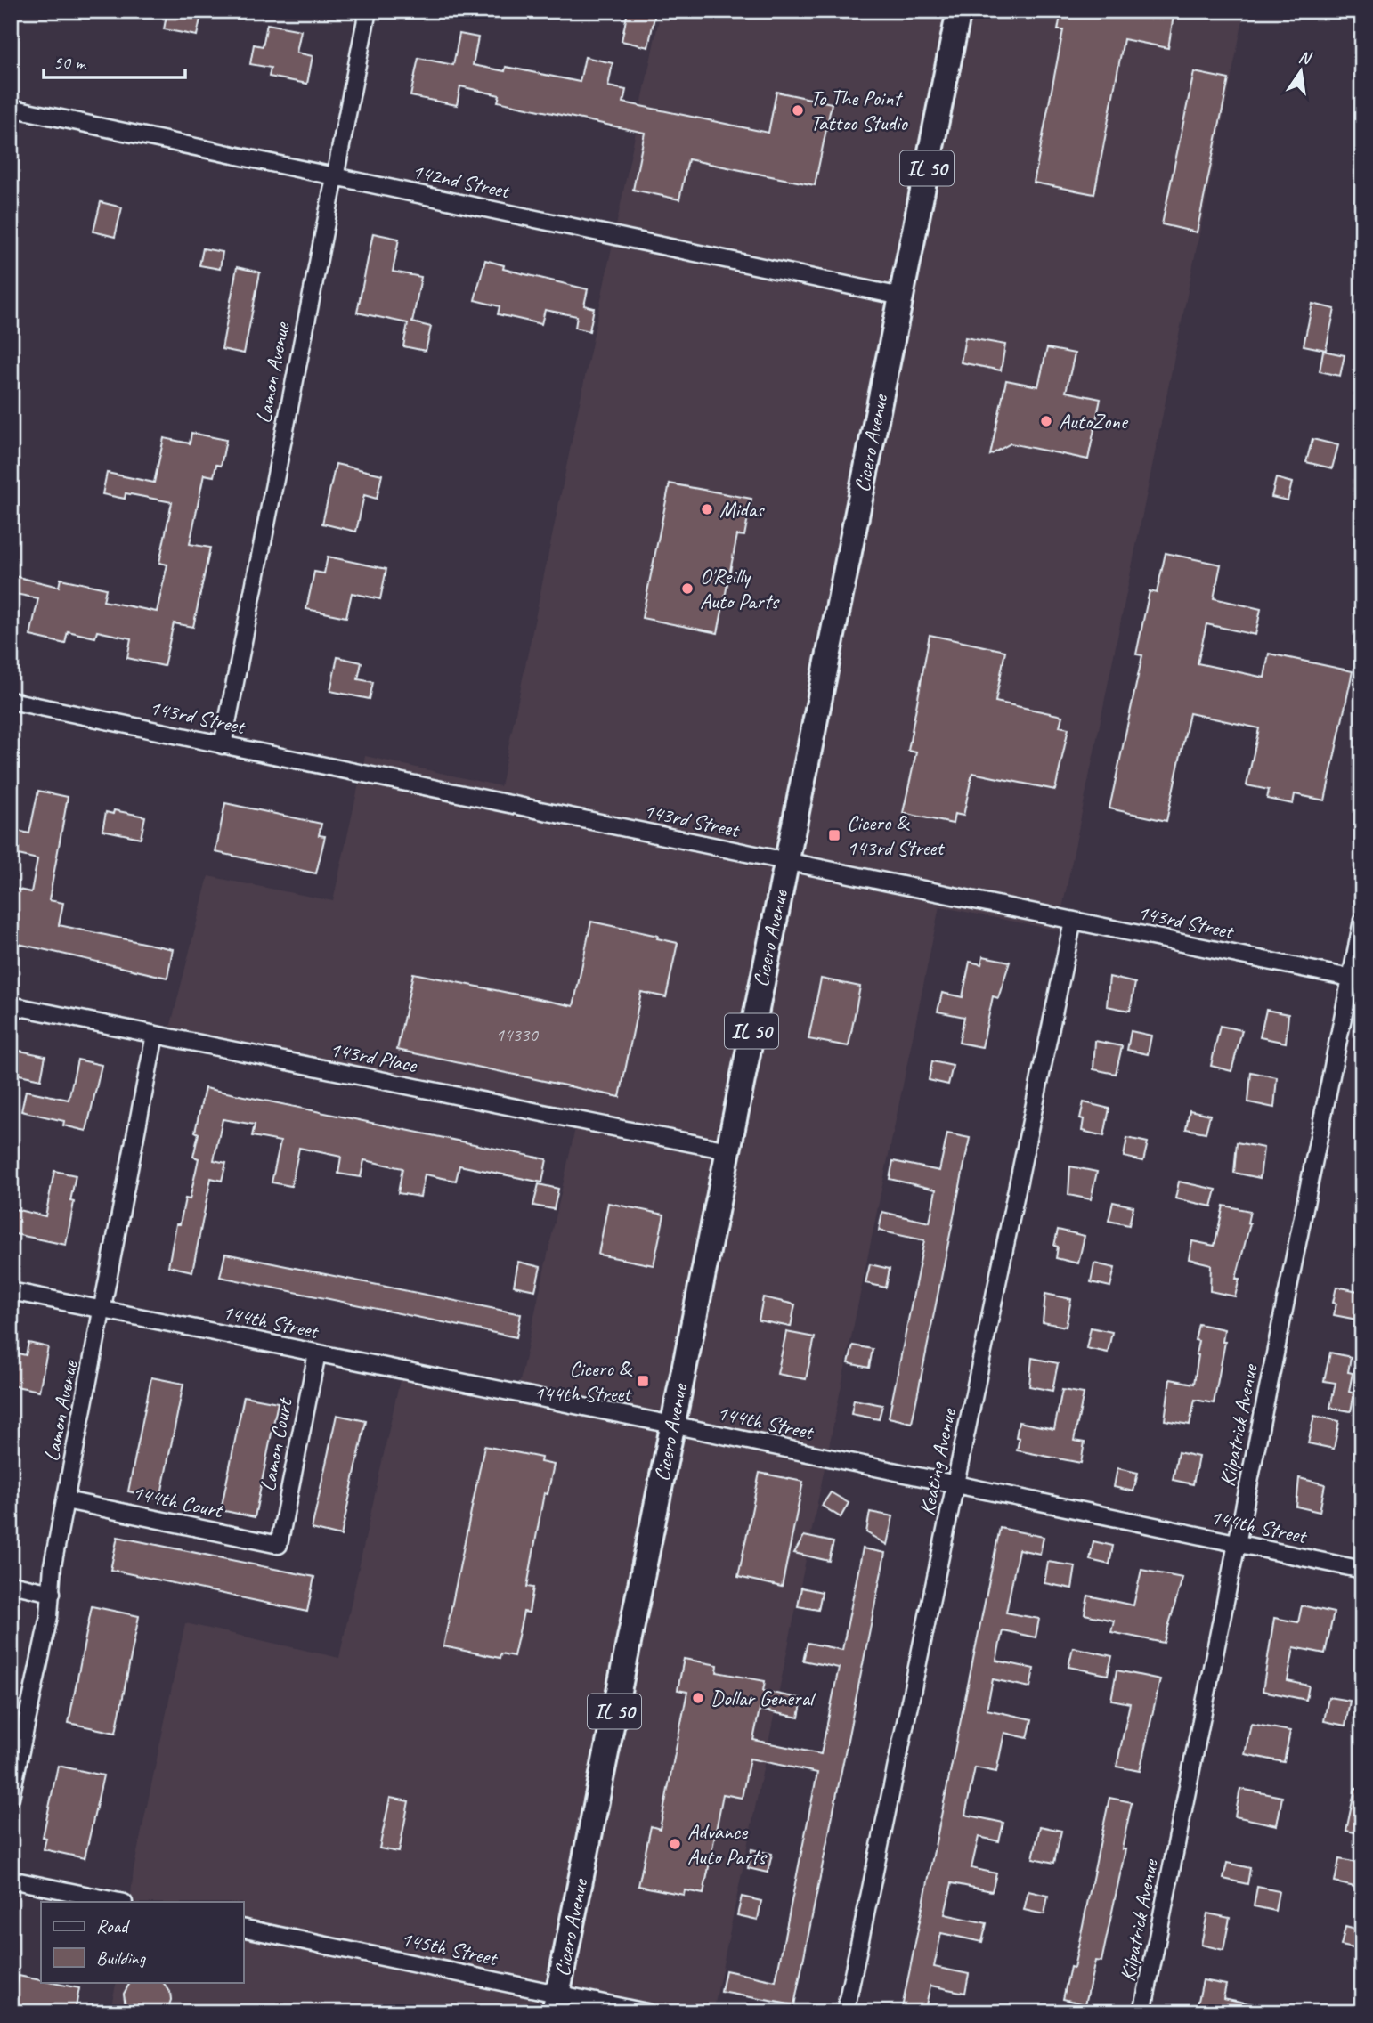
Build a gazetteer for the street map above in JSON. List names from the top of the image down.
{
  "streets": {
    "main road": ["IL 50", "Cicero Avenue"],
    "street": [
      "142nd Street",
      "Lamon Avenue",
      "143rd Street",
      "143rd Place",
      "144th Street",
      "Kilpatrick Avenue",
      "Lamon Court",
      "Keating Avenue",
      "144th Court",
      "145th Street"
    ]
  },
  "crossings": [
    ["142nd Street", "Lamon Avenue"],
    ["142nd Street", "Cicero Avenue"],
    ["Lamon Avenue", "143rd Street"],
    ["Lamon Avenue", "143rd Place"],
    ["Lamon Avenue", "144th Street"],
    ["Lamon Avenue", "144th Court"],
    ["Cicero Avenue", "143rd Street"],
    ["Cicero Avenue", "143rd Place"],
    ["Cicero Avenue", "144th Street"],
    ["Cicero Avenue", "145th Street"],
    ["143rd Street", "Kilpatrick Avenue"],
    ["143rd Street", "Keating Avenue"],
    ["144th Street", "Kilpatrick Avenue"],
    ["144th Street", "Lamon Court"],
    ["144th Street", "Keating Avenue"],
    ["Lamon Court", "144th Court"]
  ],
  "places": {
    "other": [
      "To The Point Tattoo Studio",
      "AutoZone",
      "Midas",
      "O'Reilly Auto Parts",
      "Dollar General",
      "Advance Auto Parts"
    ],
    "transit": ["Cicero & 143rd Street", "Cicero & 144th Street"]
  },
  "house_numbers": ["14330"],
  "legend": ["Road", "Building"],
  "scale_bar": "50 m",
  "north": "top"
}
